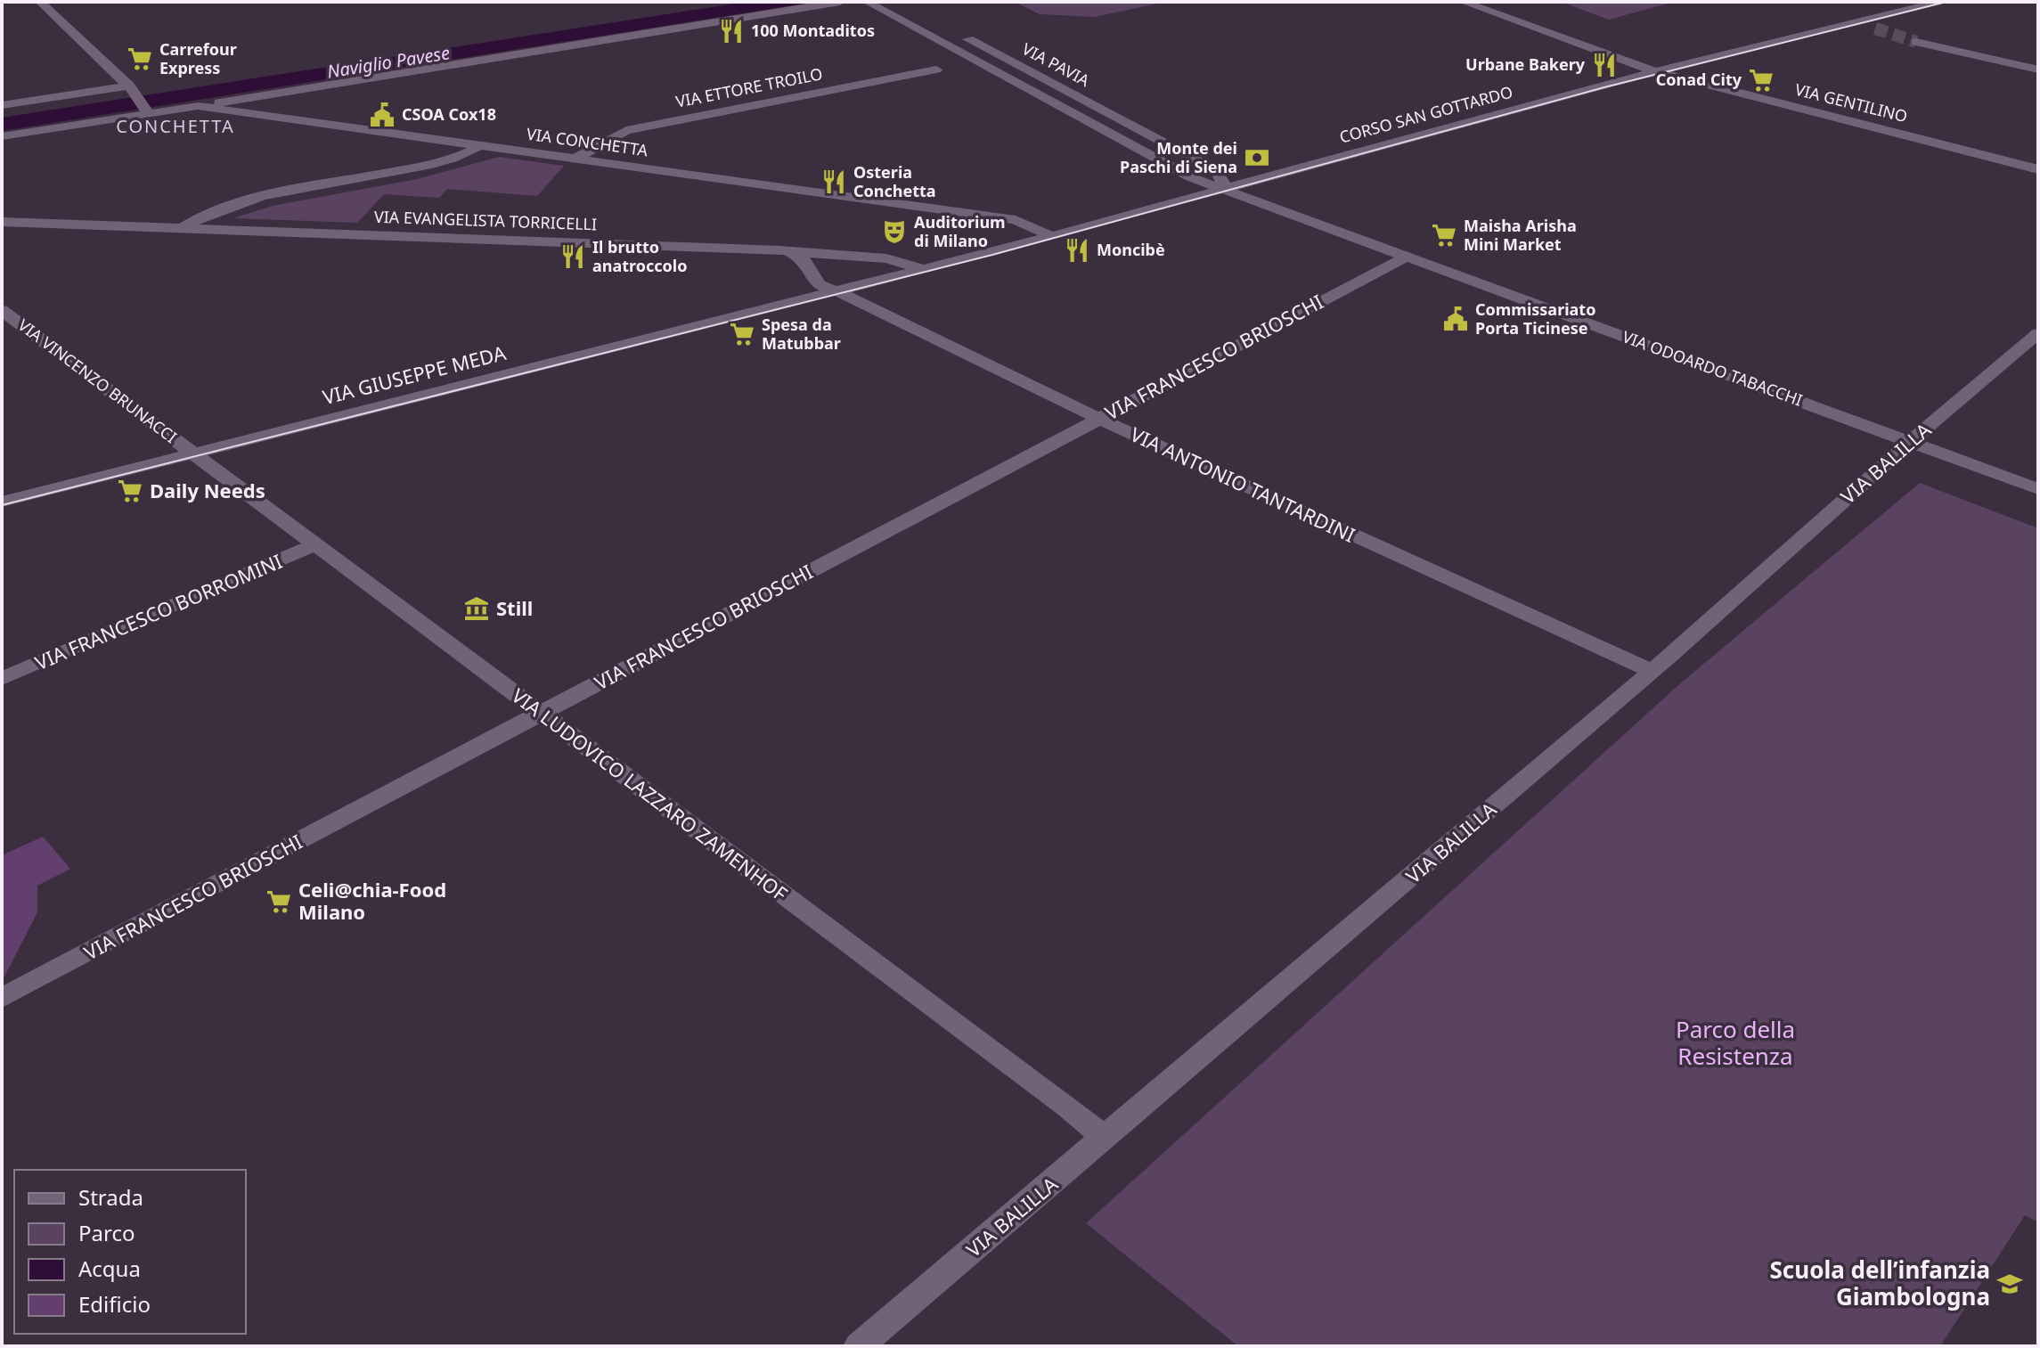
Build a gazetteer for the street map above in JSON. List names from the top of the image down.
{
  "streets": {
    "street": [
      "VIA PAVIA",
      "VIA ETTORE TROILO",
      "VIA GENTILINO",
      "CORSO SAN GOTTARDO",
      "VIA CONCHETTA",
      "VIA EVANGELISTA TORRICELLI",
      "VIA FRANCESCO BRIOSCHI",
      "VIA ODOARDO TABACCHI",
      "VIA GIUSEPPE MEDA",
      "VIA VINCENZO BRUNACCI",
      "VIA BALILLA",
      "VIA ANTONIO TANTARDINI",
      "VIA FRANCESCO BORROMINI",
      "VIA LUDOVICO LAZZARO ZAMENHOF"
    ]
  },
  "crossings": [
    ["VIA PAVIA", "CORSO SAN GOTTARDO"],
    ["VIA PAVIA", "VIA ODOARDO TABACCHI"],
    ["VIA ETTORE TROILO", "VIA CONCHETTA"],
    ["VIA GENTILINO", "CORSO SAN GOTTARDO"],
    ["CORSO SAN GOTTARDO", "VIA CONCHETTA"],
    ["CORSO SAN GOTTARDO", "VIA EVANGELISTA TORRICELLI"],
    ["CORSO SAN GOTTARDO", "VIA ODOARDO TABACCHI"],
    ["CORSO SAN GOTTARDO", "VIA GIUSEPPE MEDA"],
    ["VIA CONCHETTA", "VIA EVANGELISTA TORRICELLI"],
    ["VIA EVANGELISTA TORRICELLI", "VIA GIUSEPPE MEDA"],
    ["VIA EVANGELISTA TORRICELLI", "VIA ANTONIO TANTARDINI"],
    ["VIA FRANCESCO BRIOSCHI", "VIA ODOARDO TABACCHI"],
    ["VIA FRANCESCO BRIOSCHI", "VIA ANTONIO TANTARDINI"],
    ["VIA FRANCESCO BRIOSCHI", "VIA LUDOVICO LAZZARO ZAMENHOF"],
    ["VIA ODOARDO TABACCHI", "VIA BALILLA"],
    ["VIA GIUSEPPE MEDA", "VIA VINCENZO BRUNACCI"],
    ["VIA GIUSEPPE MEDA", "VIA ANTONIO TANTARDINI"],
    ["VIA GIUSEPPE MEDA", "VIA LUDOVICO LAZZARO ZAMENHOF"],
    ["VIA VINCENZO BRUNACCI", "VIA LUDOVICO LAZZARO ZAMENHOF"],
    ["VIA BALILLA", "VIA ANTONIO TANTARDINI"],
    ["VIA BALILLA", "VIA LUDOVICO LAZZARO ZAMENHOF"],
    ["VIA FRANCESCO BORROMINI", "VIA LUDOVICO LAZZARO ZAMENHOF"]
  ],
  "districts": ["CONCHETTA"],
  "water": ["Naviglio Pavese"],
  "parks": ["Parco della Resistenza"],
  "places": {
    "restaurant": [
      "100 Montaditos",
      "Urbane Bakery",
      "Osteria Conchetta",
      "Moncibè",
      "Il brutto anatroccolo"
    ],
    "supermarket": [
      "Carrefour Express",
      "Conad City",
      "Maisha Arisha Mini Market",
      "Spesa da Matubbar",
      "Daily Needs",
      "Celi@chia-Food Milano"
    ],
    "public building": ["CSOA Cox18", "Commissariato Porta Ticinese"],
    "bank": ["Monte dei Paschi di Siena"],
    "theatre": ["Auditorium di Milano"],
    "museum": ["Still"],
    "school or university": ["Scuola dell’infanzia Giambologna"]
  },
  "legend": [
    "Strada",
    "Parco",
    "Acqua",
    "Edificio"
  ]
}
